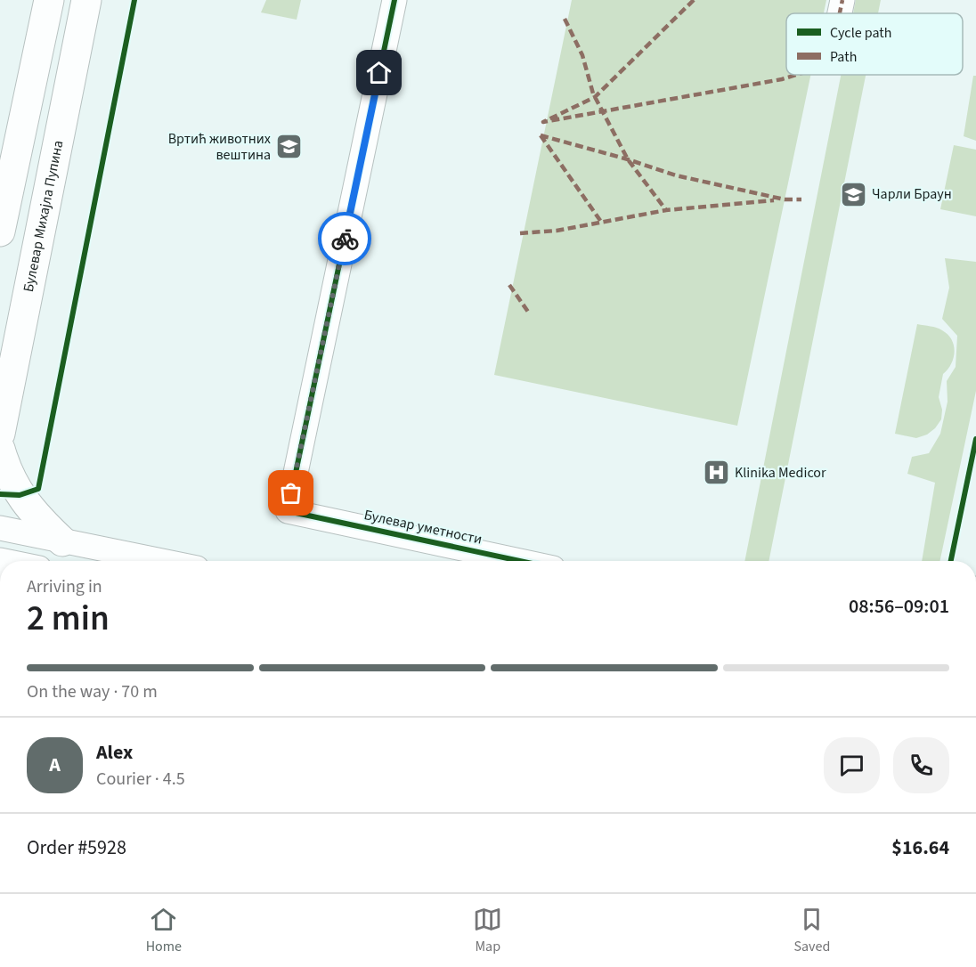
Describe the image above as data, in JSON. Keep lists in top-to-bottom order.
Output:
{
  "streets": {
    "main road": ["Булевар Михајла Пупина"],
    "street": ["Булевар уметности"]
  },
  "places": {
    "school or university": ["Вртић животних вештина", "Чарли Браун"],
    "hospital": ["Klinika Medicor"]
  },
  "legend": ["Cycle path", "Path"],
  "page": {
    "heading": ["2 min", "Arriving in", "08:56–09:01"],
    "panel": [
      "Alex",
      "Courier · 4.5",
      "Order #5928",
      "$16.64"
    ],
    "bar": "On the way · 70 m",
    "round": "A",
    "tabs": ["Home", "Map", "Saved"]
  }
}
